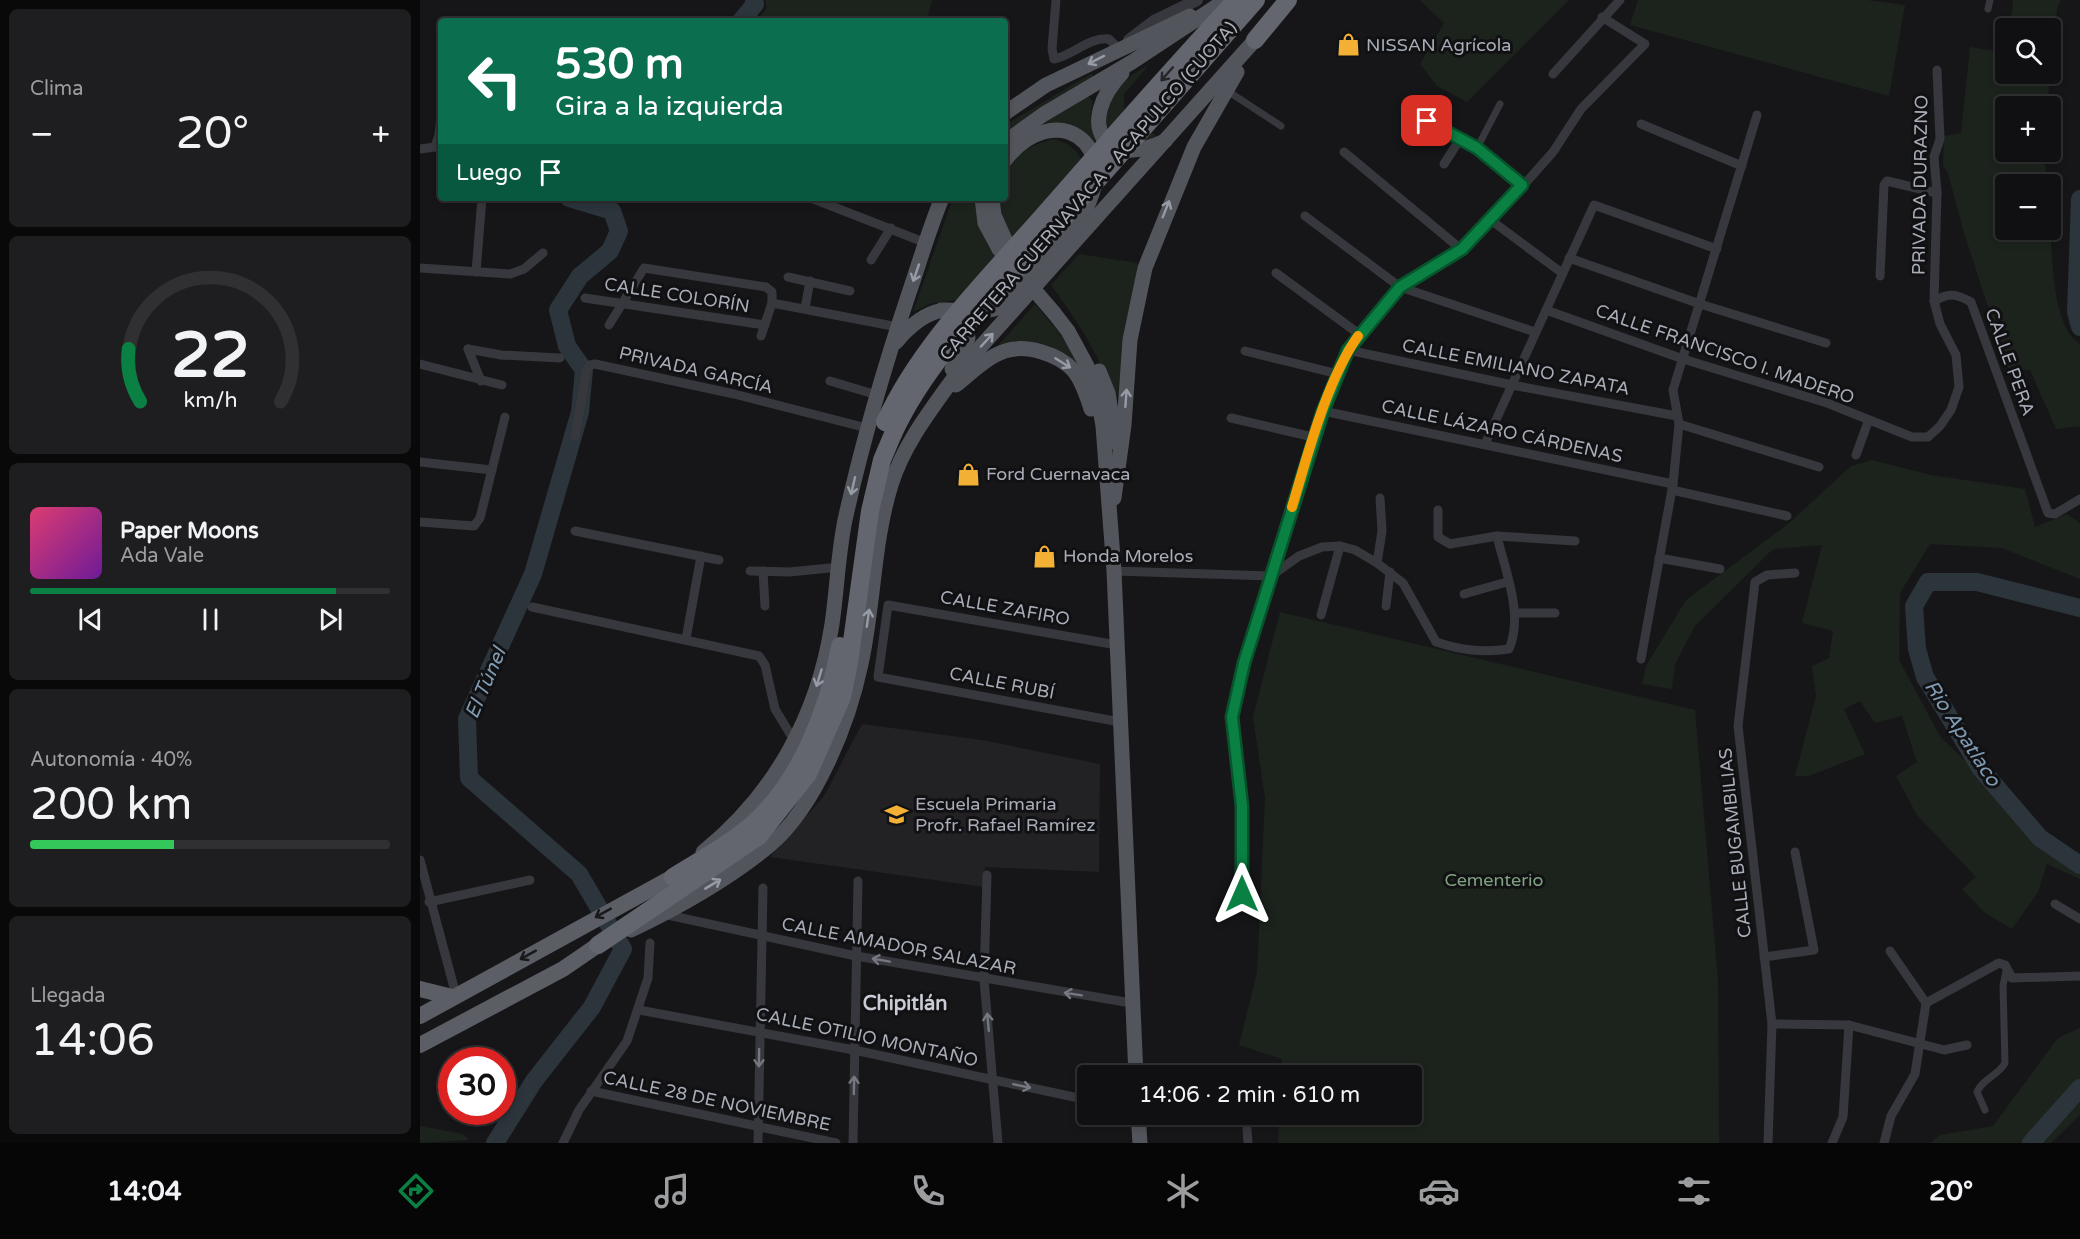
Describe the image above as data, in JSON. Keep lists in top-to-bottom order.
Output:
{
  "streets": {
    "highway": ["CARRETERA CUERNAVACA - ACAPULCO (CUOTA)"],
    "street": [
      "PRIVADA DURAZNO",
      "CALLE COLORÍN",
      "CALLE FRANCISCO I. MADERO",
      "CALLE PERA",
      "CALLE EMILIANO ZAPATA",
      "PRIVADA GARCÍA",
      "CALLE LÁZARO CÁRDENAS",
      "CALLE ZAFIRO",
      "CALLE RUBÍ",
      "CALLE BUGAMBILIAS",
      "CALLE AMADOR SALAZAR",
      "CALLE OTILIO MONTAÑO",
      "CALLE 28 DE NOVIEMBRE"
    ]
  },
  "crossings": [
    ["PRIVADA DURAZNO", "CALLE FRANCISCO I. MADERO"],
    ["PRIVADA DURAZNO", "CALLE PERA"],
    ["CARRETERA CUERNAVACA - ACAPULCO (CUOTA)", "CALLE AMADOR SALAZAR"],
    ["CALLE FRANCISCO I. MADERO", "CALLE PERA"],
    ["CALLE ZAFIRO", "CALLE RUBÍ"]
  ],
  "one_way": ["CALLE AMADOR SALAZAR"],
  "districts": ["Chipitlán"],
  "water": ["El Túnel", "Rio Apatlaco"],
  "parks": ["Cementerio"],
  "places": {
    "shop": ["NISSAN Agrícola", "Ford Cuernavaca", "Honda Morelos"],
    "school or university": ["Escuela Primaria Profr. Rafael Ramírez"]
  },
  "page": {
    "tile": [
      "Clima",
      ["Autonomía · 40%", "200 km"],
      ["Llegada", "14:06"]
    ],
    "map_buttons": ["+", "−"],
    "turn": ["530 m", "Gira a la izquierda"],
    "heat": ["−", "20°", "+"],
    "then": "Luego",
    "song": ["Paper Moons", "Ada Vale"],
    "limit": "30",
    "trip": "14:06 · 2 min · 610 m",
    "tabs": ["14:04", "20°"],
    "gauge": ["22", "km/h"]
  }
}
